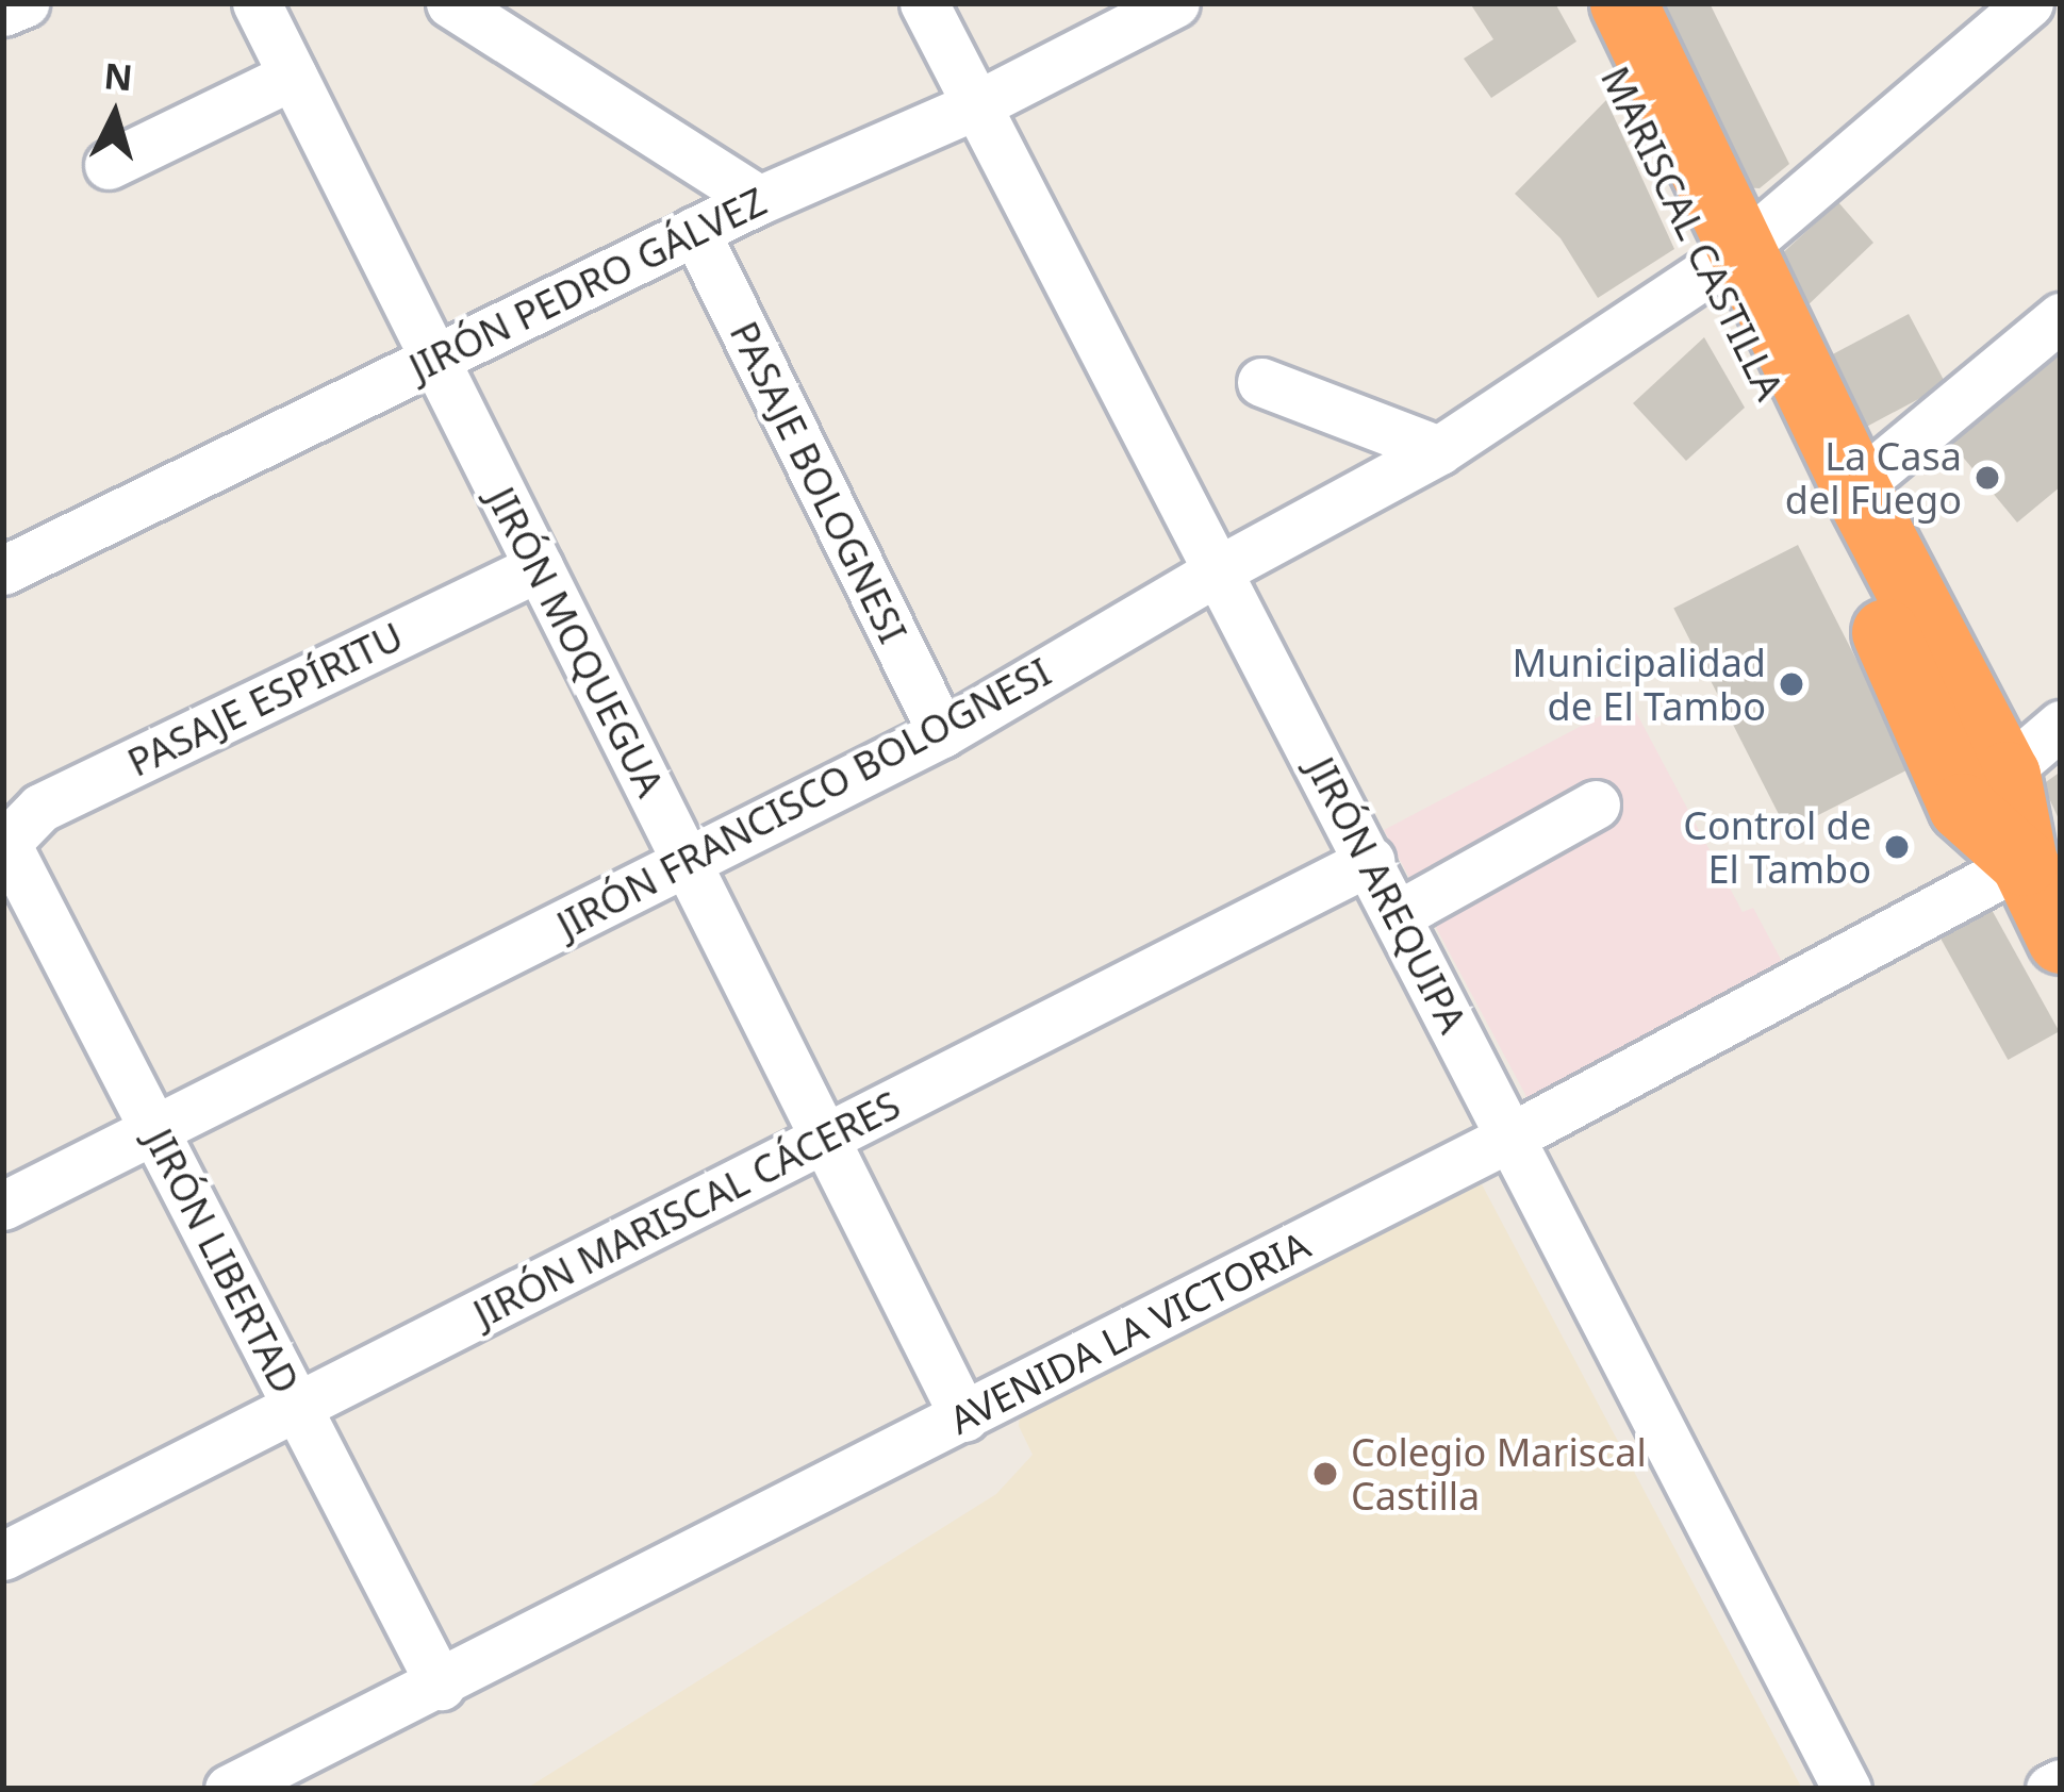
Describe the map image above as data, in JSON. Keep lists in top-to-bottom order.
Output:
{
  "streets": {
    "highway": ["MARISCAL CASTILLA"],
    "street": [
      "JIRÓN PEDRO GÁLVEZ",
      "PASAJE BOLOGNESI",
      "JIRÓN MOQUEGUA",
      "PASAJE ESPÍRITU",
      "JIRÓN FRANCISCO BOLOGNESI",
      "JIRÓN AREQUIPA",
      "JIRÓN MARISCAL CÁCERES",
      "JIRÓN LIBERTAD",
      "AVENIDA LA VICTORIA"
    ]
  },
  "crossings": [
    ["MARISCAL CASTILLA", "JIRÓN FRANCISCO BOLOGNESI"],
    ["MARISCAL CASTILLA", "AVENIDA LA VICTORIA"],
    ["JIRÓN PEDRO GÁLVEZ", "PASAJE BOLOGNESI"],
    ["JIRÓN PEDRO GÁLVEZ", "JIRÓN MOQUEGUA"],
    ["JIRÓN PEDRO GÁLVEZ", "JIRÓN AREQUIPA"],
    ["PASAJE BOLOGNESI", "JIRÓN FRANCISCO BOLOGNESI"],
    ["JIRÓN MOQUEGUA", "PASAJE ESPÍRITU"],
    ["JIRÓN MOQUEGUA", "JIRÓN FRANCISCO BOLOGNESI"],
    ["JIRÓN MOQUEGUA", "JIRÓN MARISCAL CÁCERES"],
    ["JIRÓN MOQUEGUA", "AVENIDA LA VICTORIA"],
    ["PASAJE ESPÍRITU", "JIRÓN LIBERTAD"],
    ["JIRÓN FRANCISCO BOLOGNESI", "JIRÓN AREQUIPA"],
    ["JIRÓN FRANCISCO BOLOGNESI", "JIRÓN LIBERTAD"],
    ["JIRÓN AREQUIPA", "JIRÓN MARISCAL CÁCERES"],
    ["JIRÓN AREQUIPA", "AVENIDA LA VICTORIA"],
    ["JIRÓN MARISCAL CÁCERES", "JIRÓN LIBERTAD"],
    ["JIRÓN LIBERTAD", "AVENIDA LA VICTORIA"]
  ],
  "places": [
    "La Casa del Fuego",
    "Municipalidad de El Tambo",
    "Control de El Tambo",
    "Colegio Mariscal Castilla"
  ],
  "north": "top"
}
